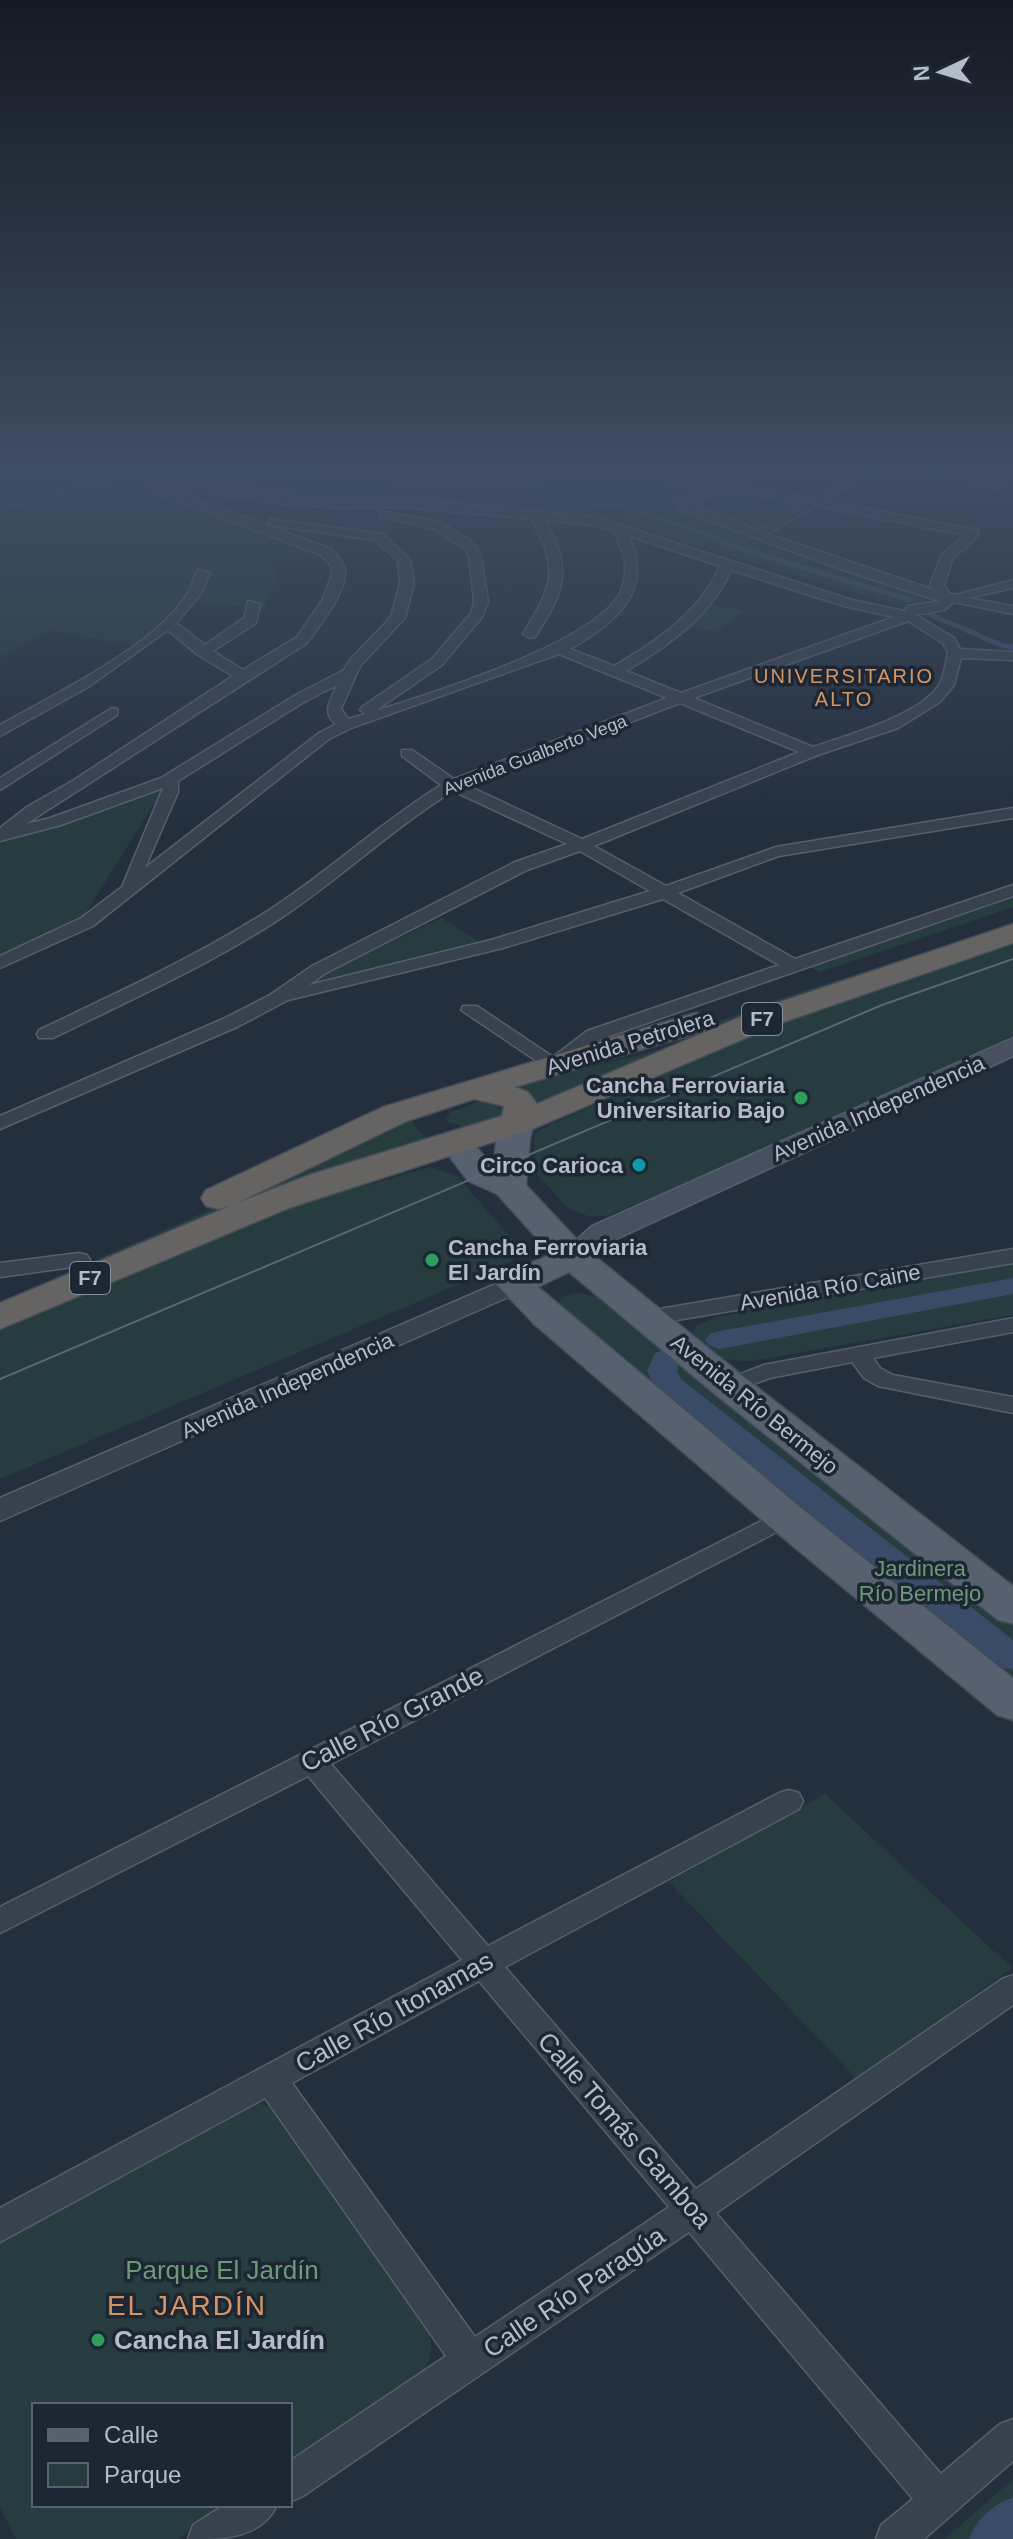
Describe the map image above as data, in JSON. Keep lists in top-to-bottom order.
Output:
{
  "streets": {
    "highway": ["F7", "Avenida Petrolera"],
    "main road": ["Avenida Independencia", "Avenida Río Bermejo"],
    "street": [
      "Avenida Gualberto Vega",
      "Avenida Río Caine",
      "Calle Río Grande",
      "Calle Río Itonamas",
      "Calle Tomás Gamboa",
      "Calle Río Paragúa"
    ]
  },
  "crossings": [
    ["F7", "Avenida Petrolera"],
    ["F7", "Avenida Río Bermejo"],
    ["Avenida Independencia", "Avenida Río Bermejo"],
    ["Avenida Río Caine", "Avenida Río Bermejo"],
    ["Calle Río Grande", "Calle Tomás Gamboa"],
    ["Calle Río Itonamas", "Calle Tomás Gamboa"],
    ["Calle Tomás Gamboa", "Calle Río Paragúa"]
  ],
  "districts": ["UNIVERSITARIO ALTO", "EL JARDÍN"],
  "parks": ["Jardinera Río Bermejo", "Parque El Jardín"],
  "places": [
    "Cancha Ferroviaria Universitario Bajo",
    "Circo Carioca",
    "Cancha Ferroviaria El Jardín",
    "Cancha El Jardín"
  ],
  "legend": ["Calle", "Parque"],
  "north": "left"
}
